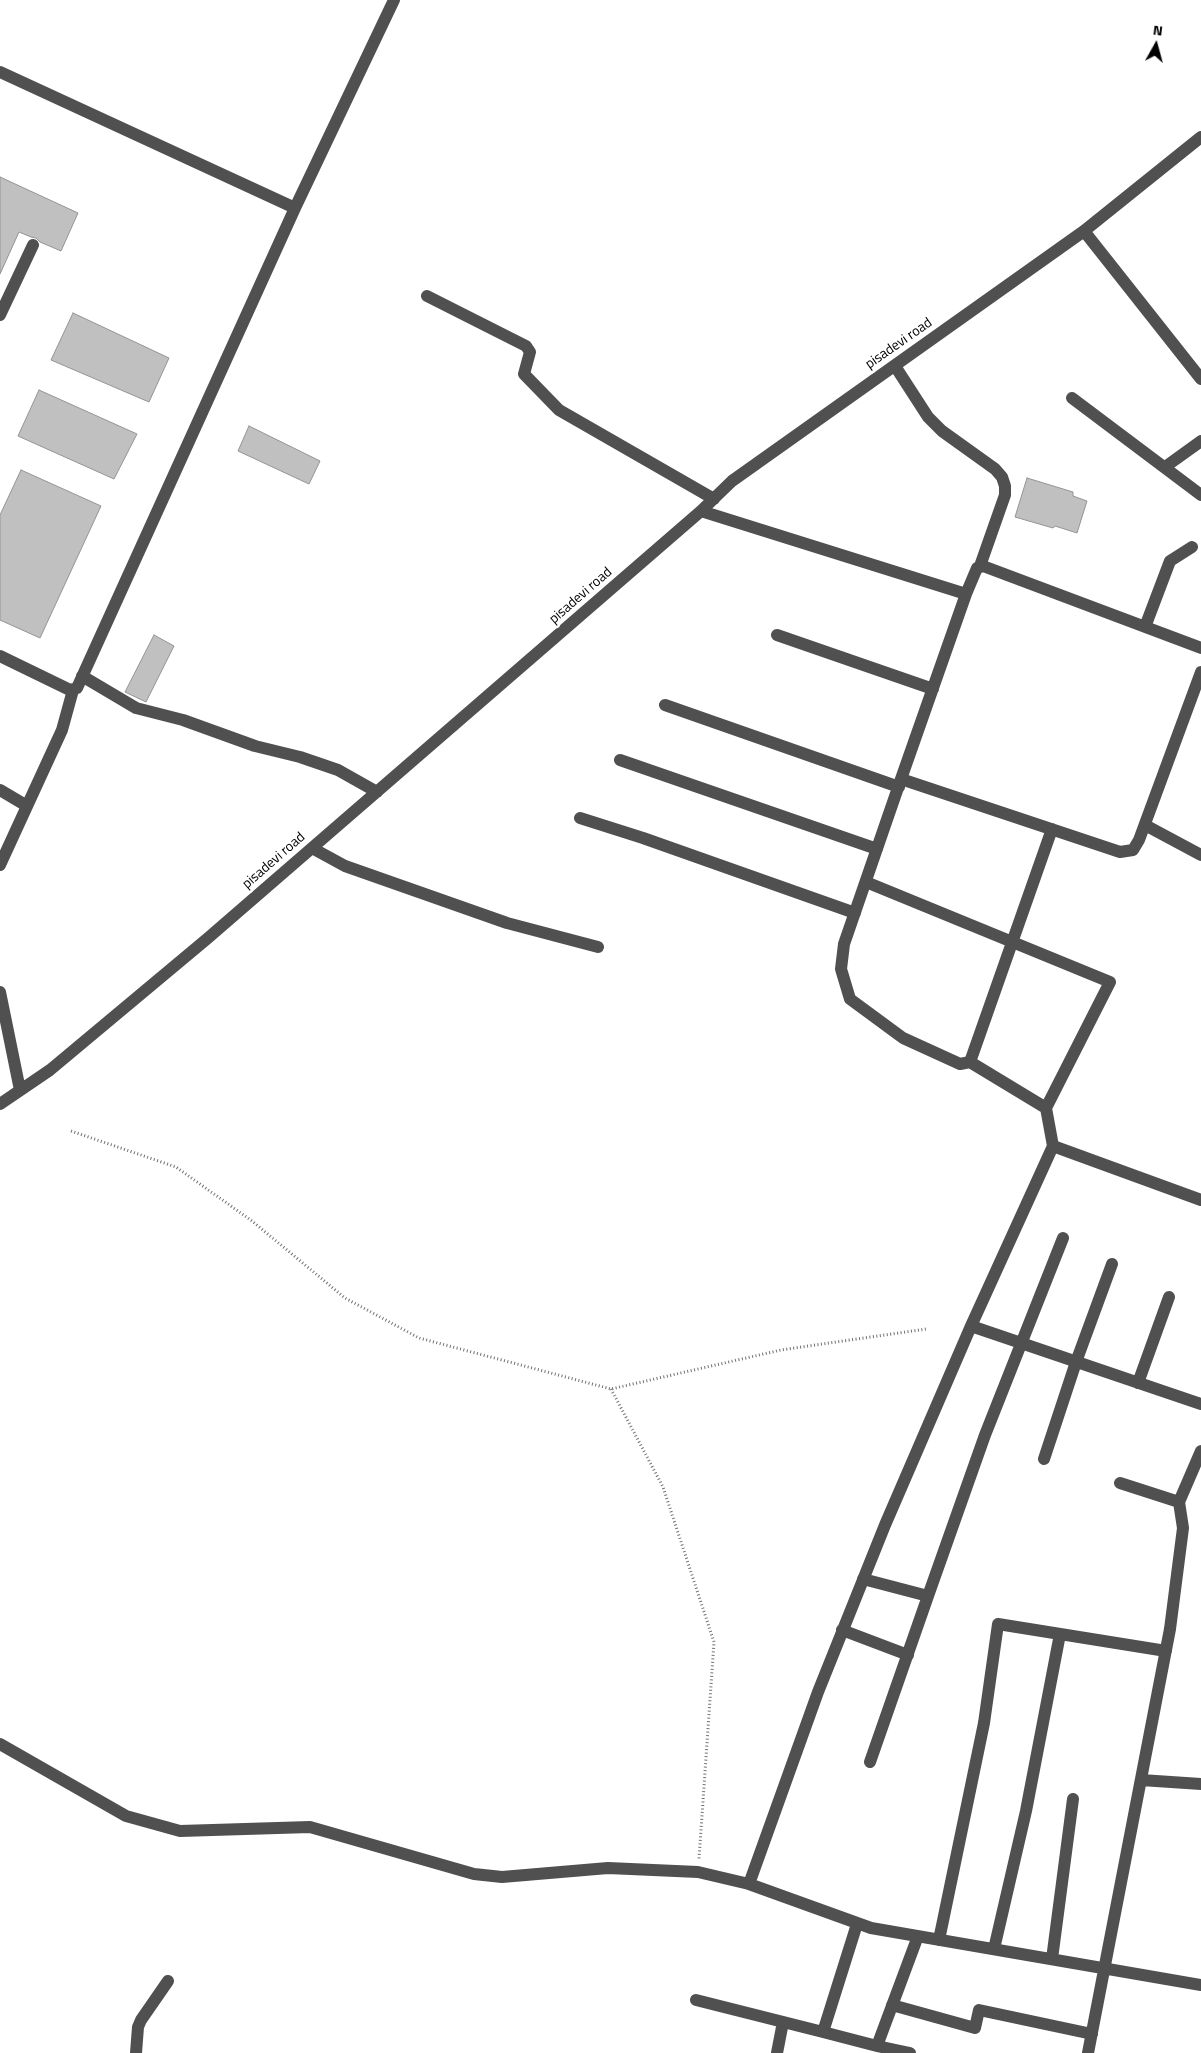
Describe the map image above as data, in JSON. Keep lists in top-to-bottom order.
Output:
{
  "streets": {
    "street": ["pisadevi road"]
  },
  "north": "top"
}
